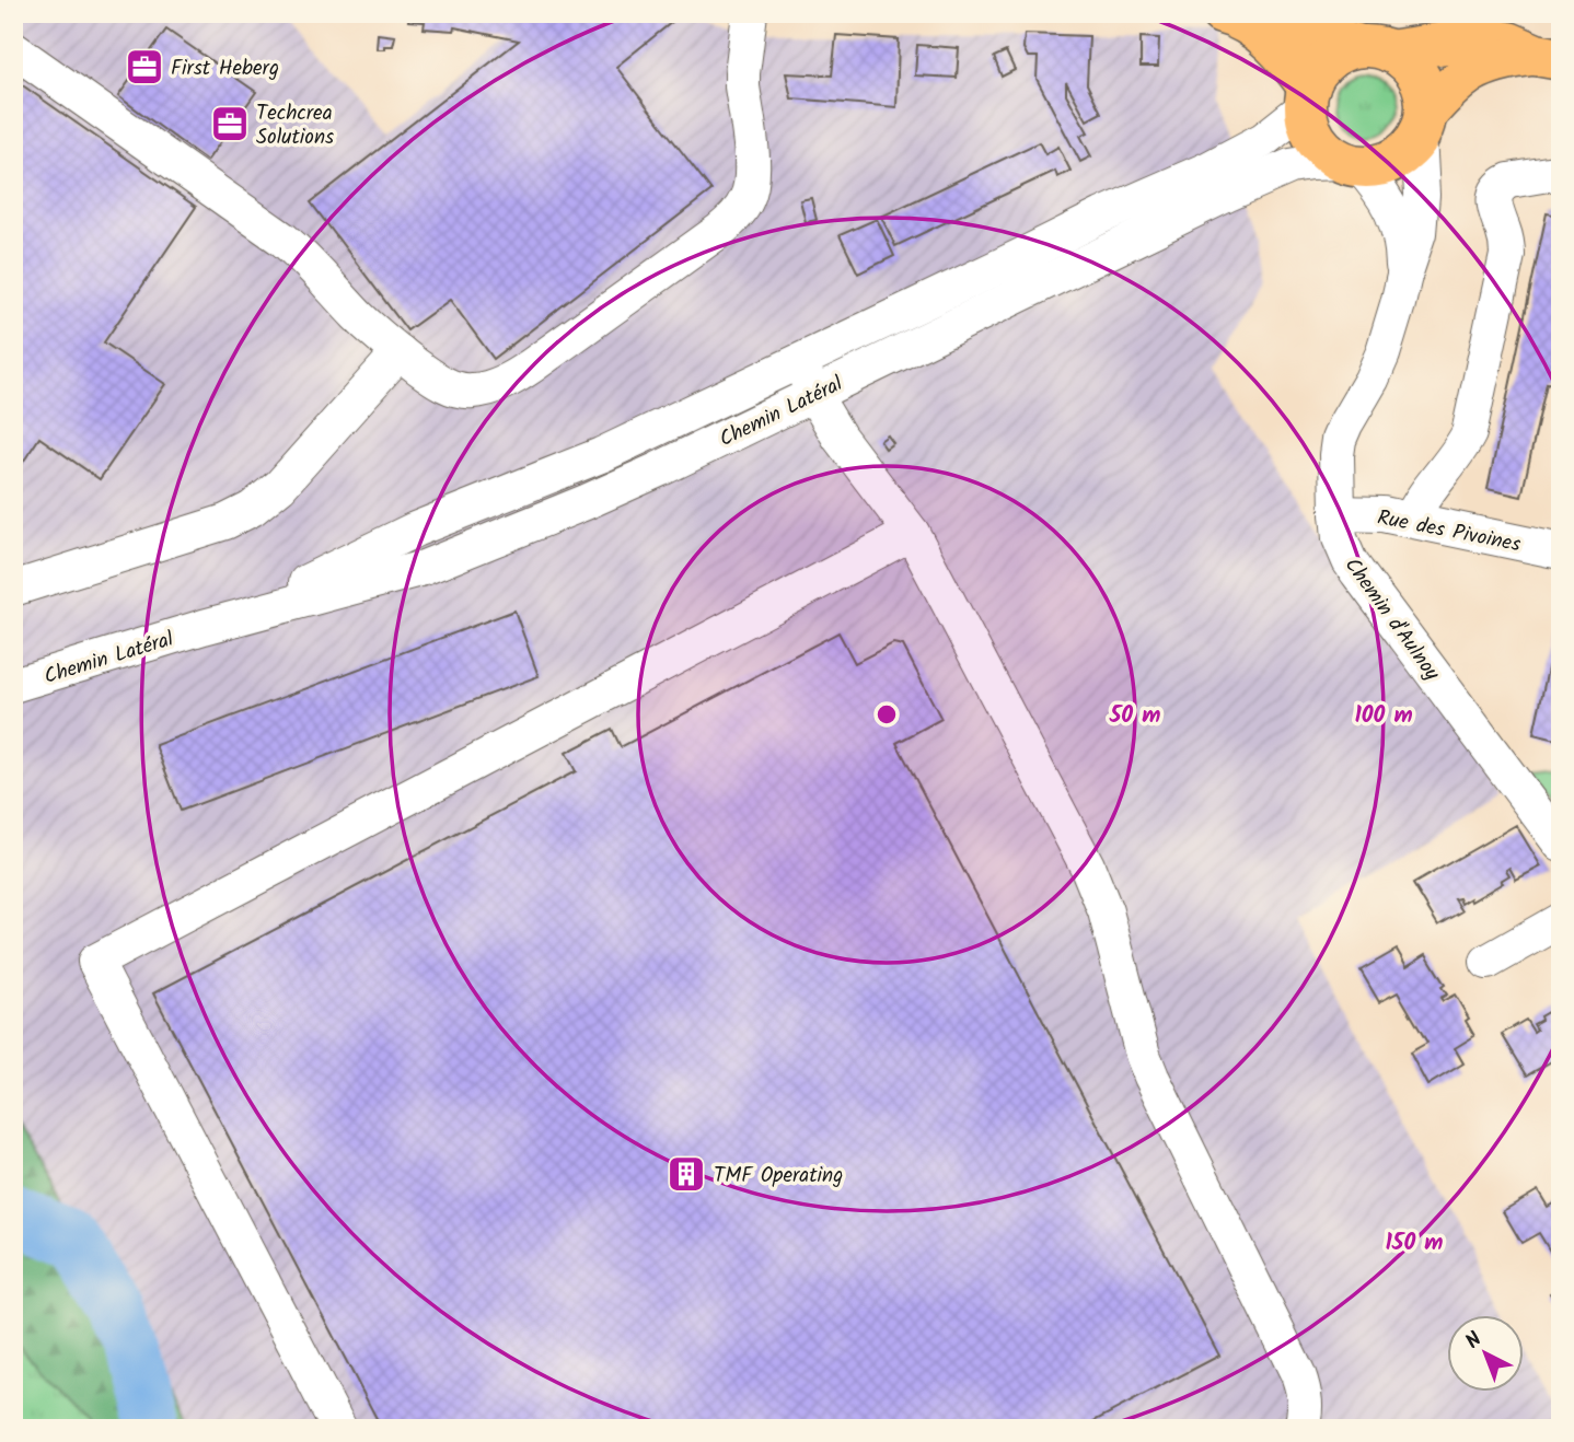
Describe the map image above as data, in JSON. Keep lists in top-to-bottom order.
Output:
{
  "streets": {
    "street": ["Chemin Latéral", "Rue des Pivoines", "Chemin d'Aulnoy"]
  },
  "crossings": [
    ["Chemin Latéral", "Chemin d'Aulnoy"],
    ["Rue des Pivoines", "Chemin d'Aulnoy"]
  ],
  "places": {
    "office": ["First Heberg", "Techcrea Solutions"],
    "building": ["TMF Operating"]
  },
  "north": "top left",
  "rings": ["50 m", "100 m", "150 m"]
}
